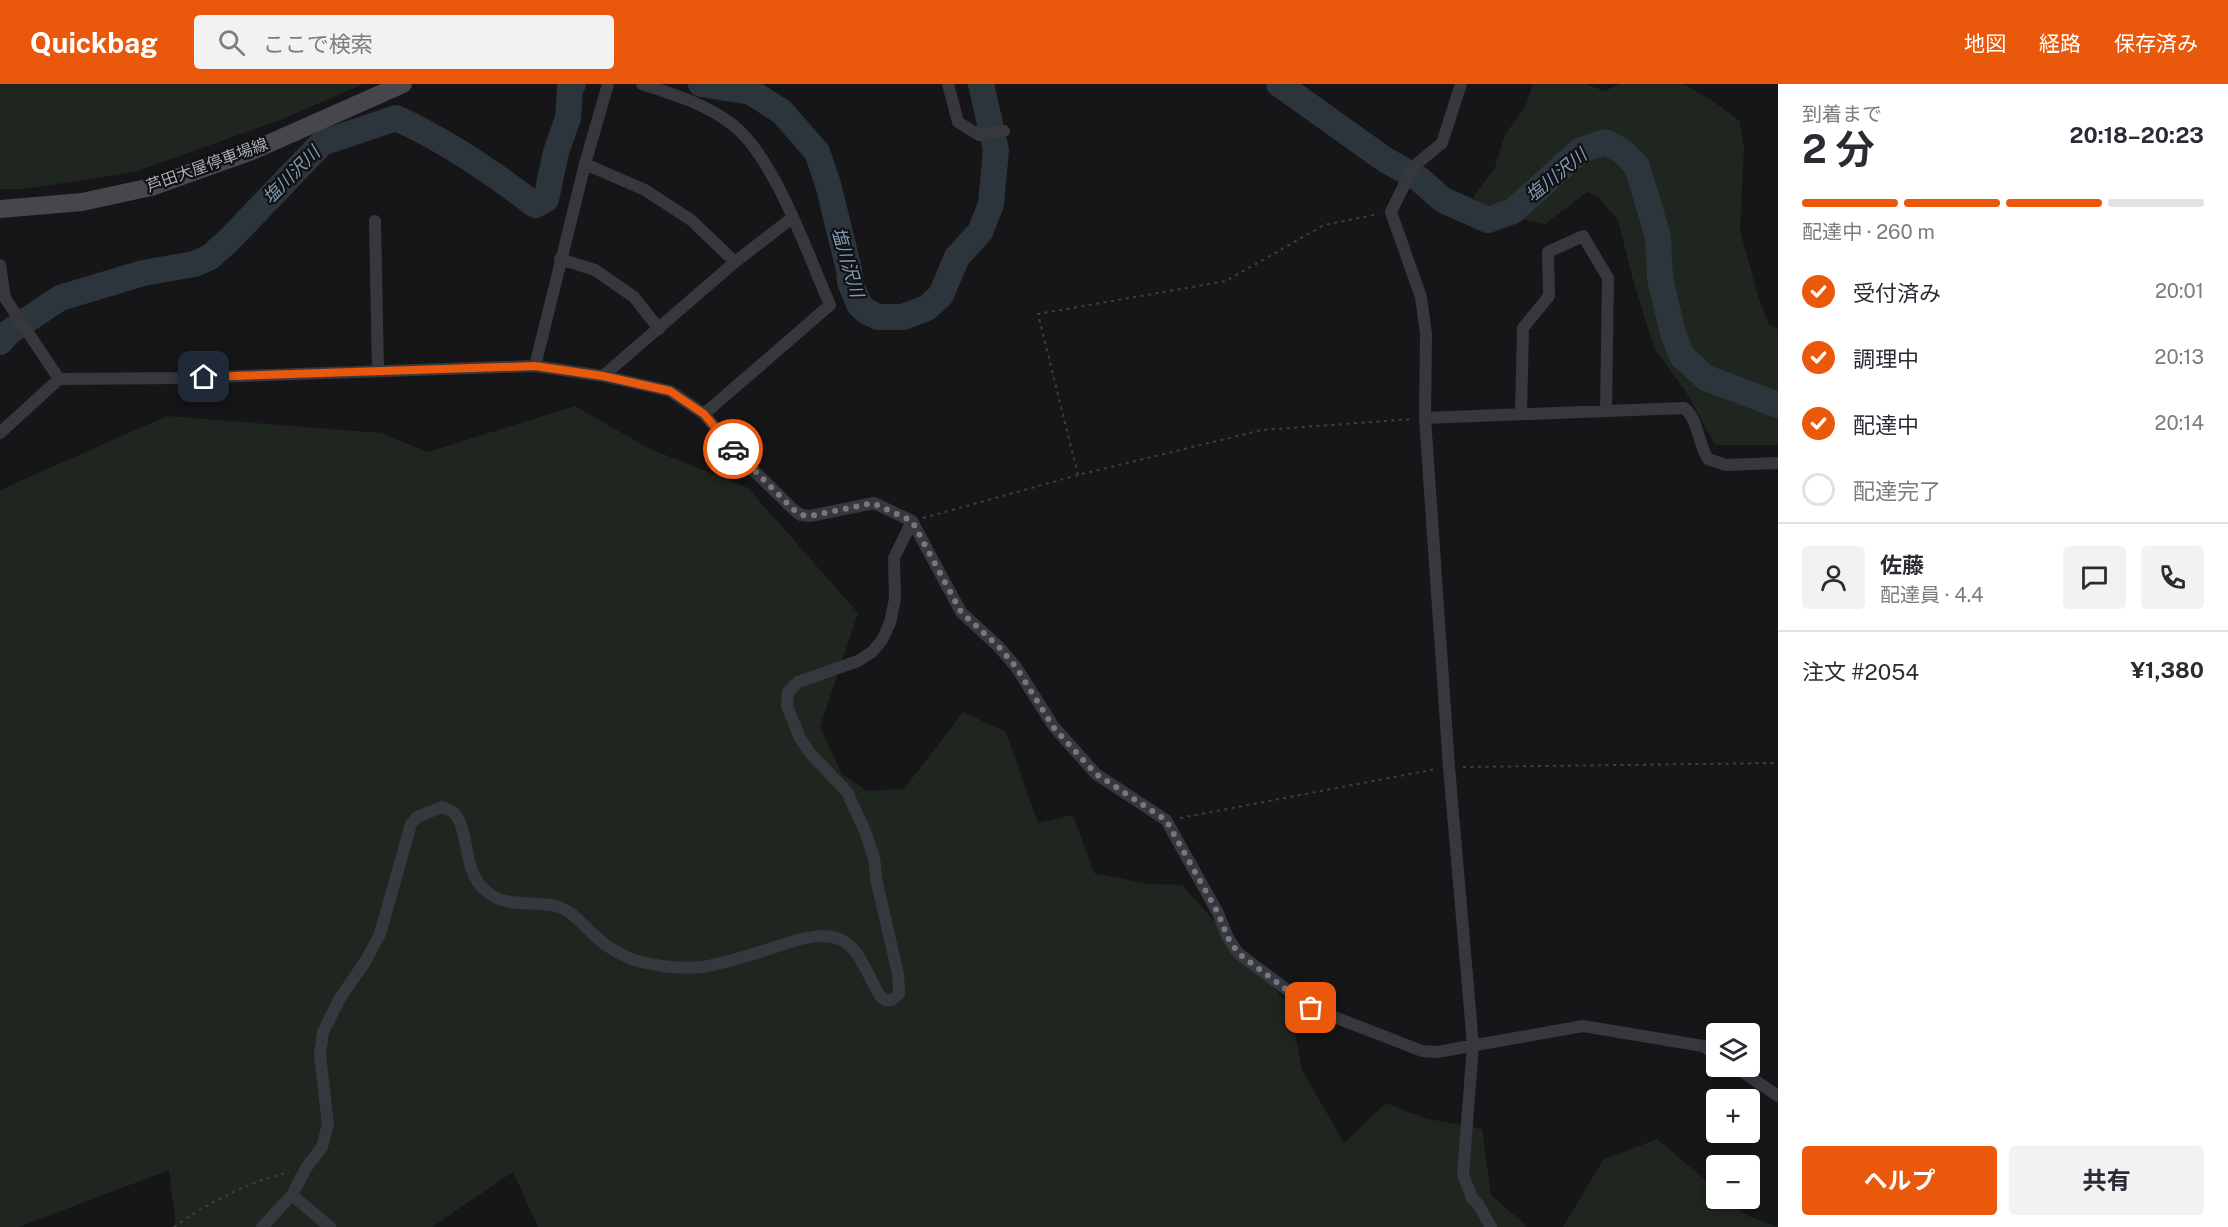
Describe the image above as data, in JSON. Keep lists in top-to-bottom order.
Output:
{
  "streets": {
    "main road": ["芦田大屋停車場線"]
  },
  "water": ["塩川沢川"],
  "page": {
    "header": "Quickbag",
    "search": "ここで検索",
    "nav": ["地図", "経路", "保存済み"],
    "heading": ["2 分", "到着まで", "20:18–20:23"],
    "panel": [
      "佐藤",
      "配達員 · 4.4",
      "注文 #2054",
      "¥1,380"
    ],
    "bar": "配達中 · 260 m",
    "list": [
      ["受付済み", "20:01"],
      ["調理中", "20:13"],
      ["配達中", "20:14"],
      "配達完了"
    ],
    "map_buttons": ["+", "−"],
    "buttons": ["ヘルプ", "共有"]
  }
}
